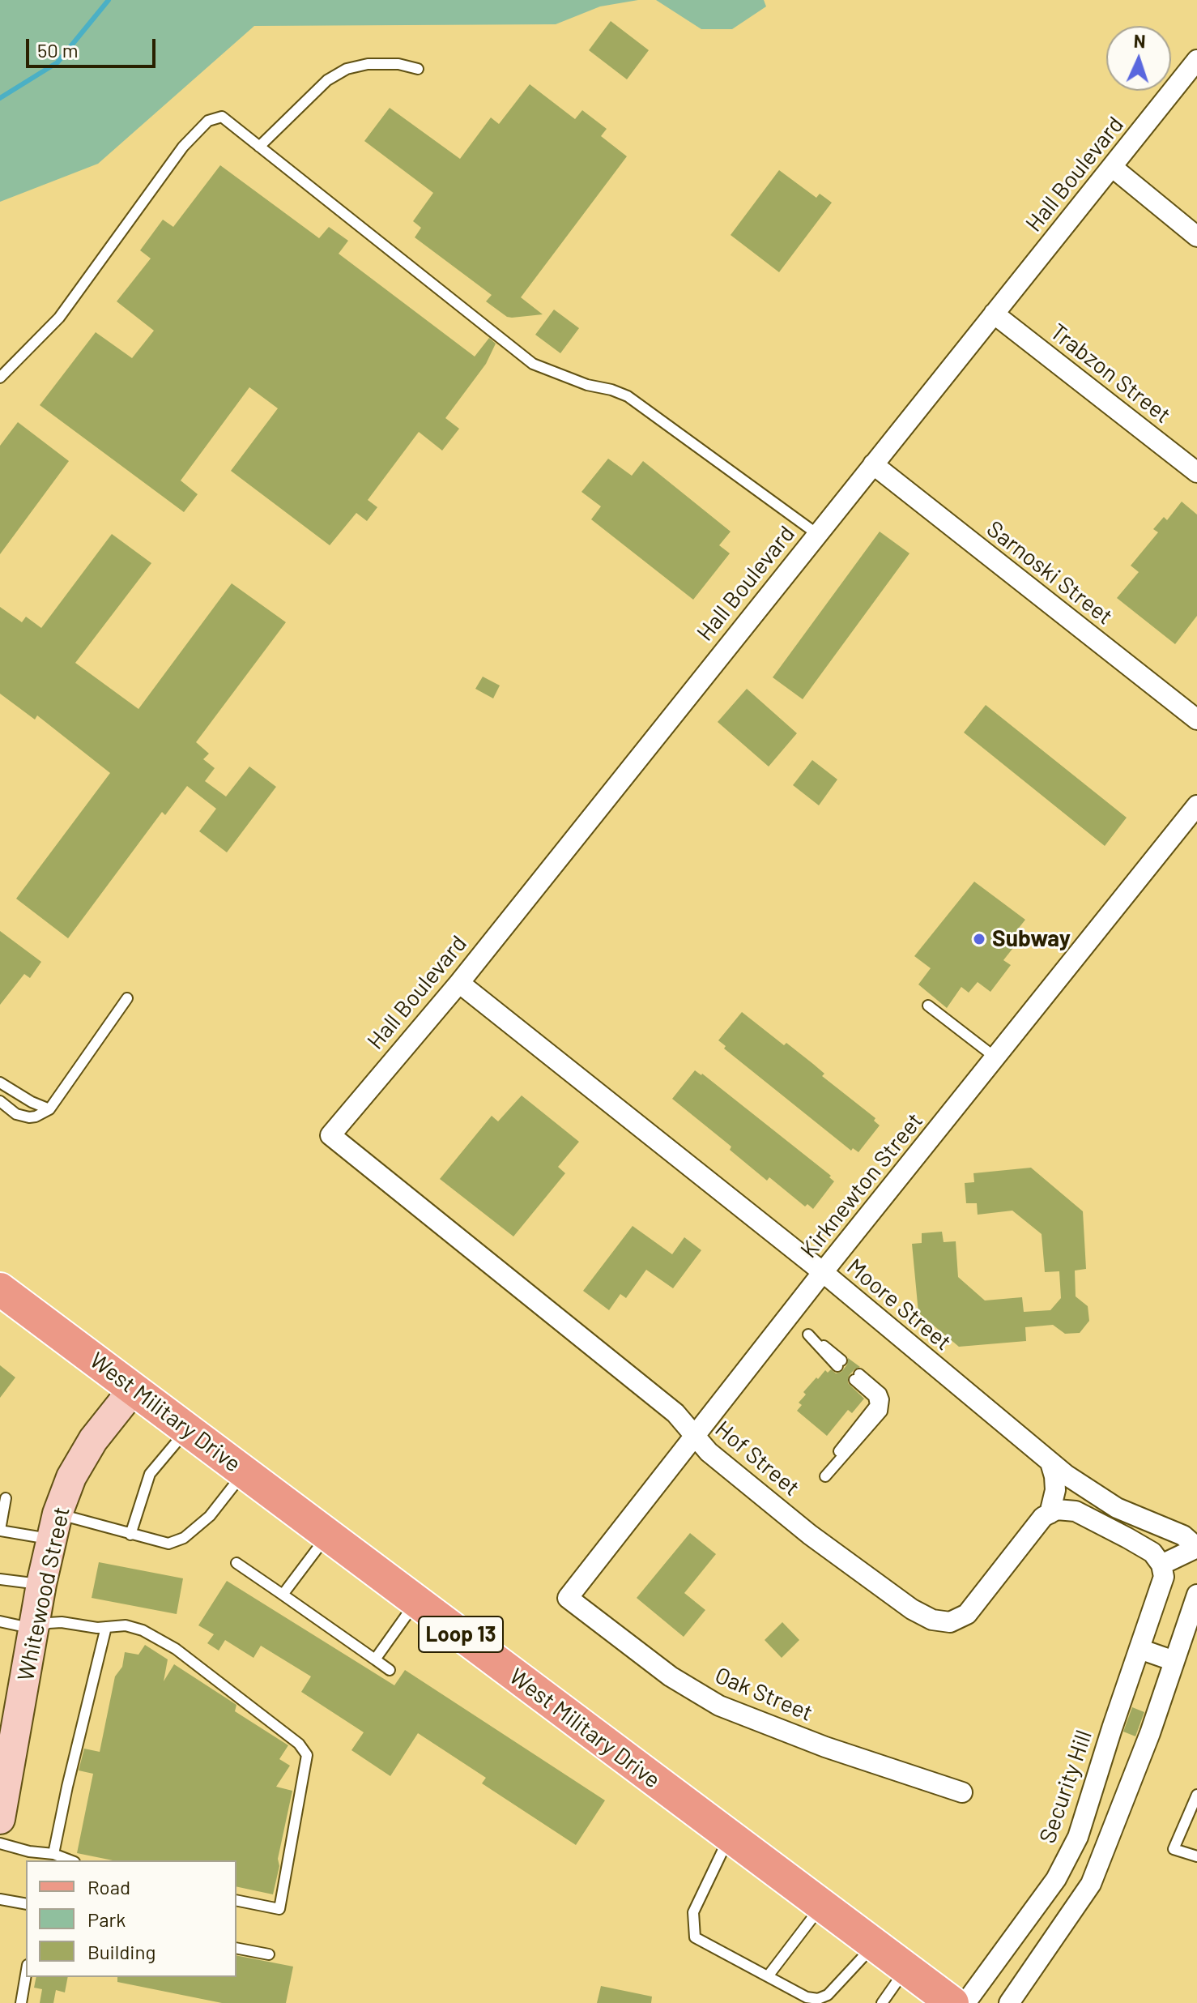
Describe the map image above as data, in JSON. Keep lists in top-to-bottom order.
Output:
{
  "streets": {
    "main road": ["West Military Drive", "Loop 13"],
    "street": [
      "Hall Boulevard",
      "Trabzon Street",
      "Sarnoski Street",
      "Kirknewton Street",
      "Moore Street",
      "Hof Street",
      "Whitewood Street",
      "Oak Street",
      "Security Hill"
    ]
  },
  "crossings": [
    ["Hall Boulevard", "Trabzon Street"],
    ["Hall Boulevard", "Sarnoski Street"],
    ["Hall Boulevard", "Moore Street"],
    ["Hall Boulevard", "Hof Street"],
    ["Kirknewton Street", "Moore Street"],
    ["Kirknewton Street", "Hof Street"],
    ["Kirknewton Street", "Oak Street"],
    ["West Military Drive", "Whitewood Street"]
  ],
  "places": ["Subway"],
  "legend": ["Road", "Park", "Building"],
  "scale_bar": "50 m",
  "north": "top"
}
